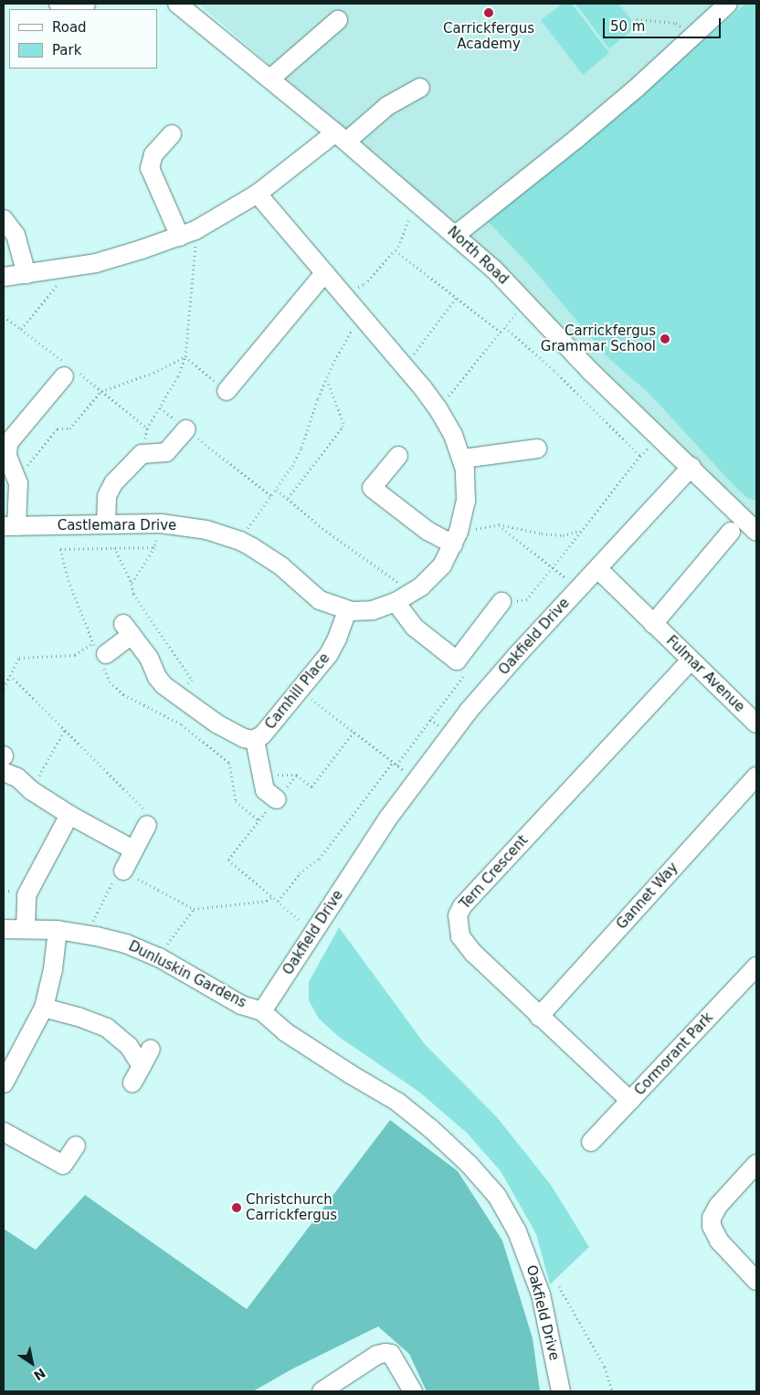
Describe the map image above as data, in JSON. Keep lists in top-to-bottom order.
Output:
{
  "streets": {
    "street": [
      "North Road",
      "Castlemara Drive",
      "Oakfield Drive",
      "Fulmar Avenue",
      "Carnhill Place",
      "Tern Crescent",
      "Gannet Way",
      "Dunluskin Gardens",
      "Cormorant Park"
    ]
  },
  "crossings": [
    ["North Road", "Oakfield Drive"],
    ["Castlemara Drive", "Carnhill Place"],
    ["Oakfield Drive", "Fulmar Avenue"],
    ["Oakfield Drive", "Dunluskin Gardens"],
    ["Fulmar Avenue", "Tern Crescent"],
    ["Tern Crescent", "Gannet Way"],
    ["Tern Crescent", "Cormorant Park"]
  ],
  "places": ["Carrickfergus Academy", "Carrickfergus Grammar School", "Christchurch Carrickfergus"],
  "legend": ["Road", "Park"],
  "scale_bar": "50 m",
  "north": "bottom right"
}
